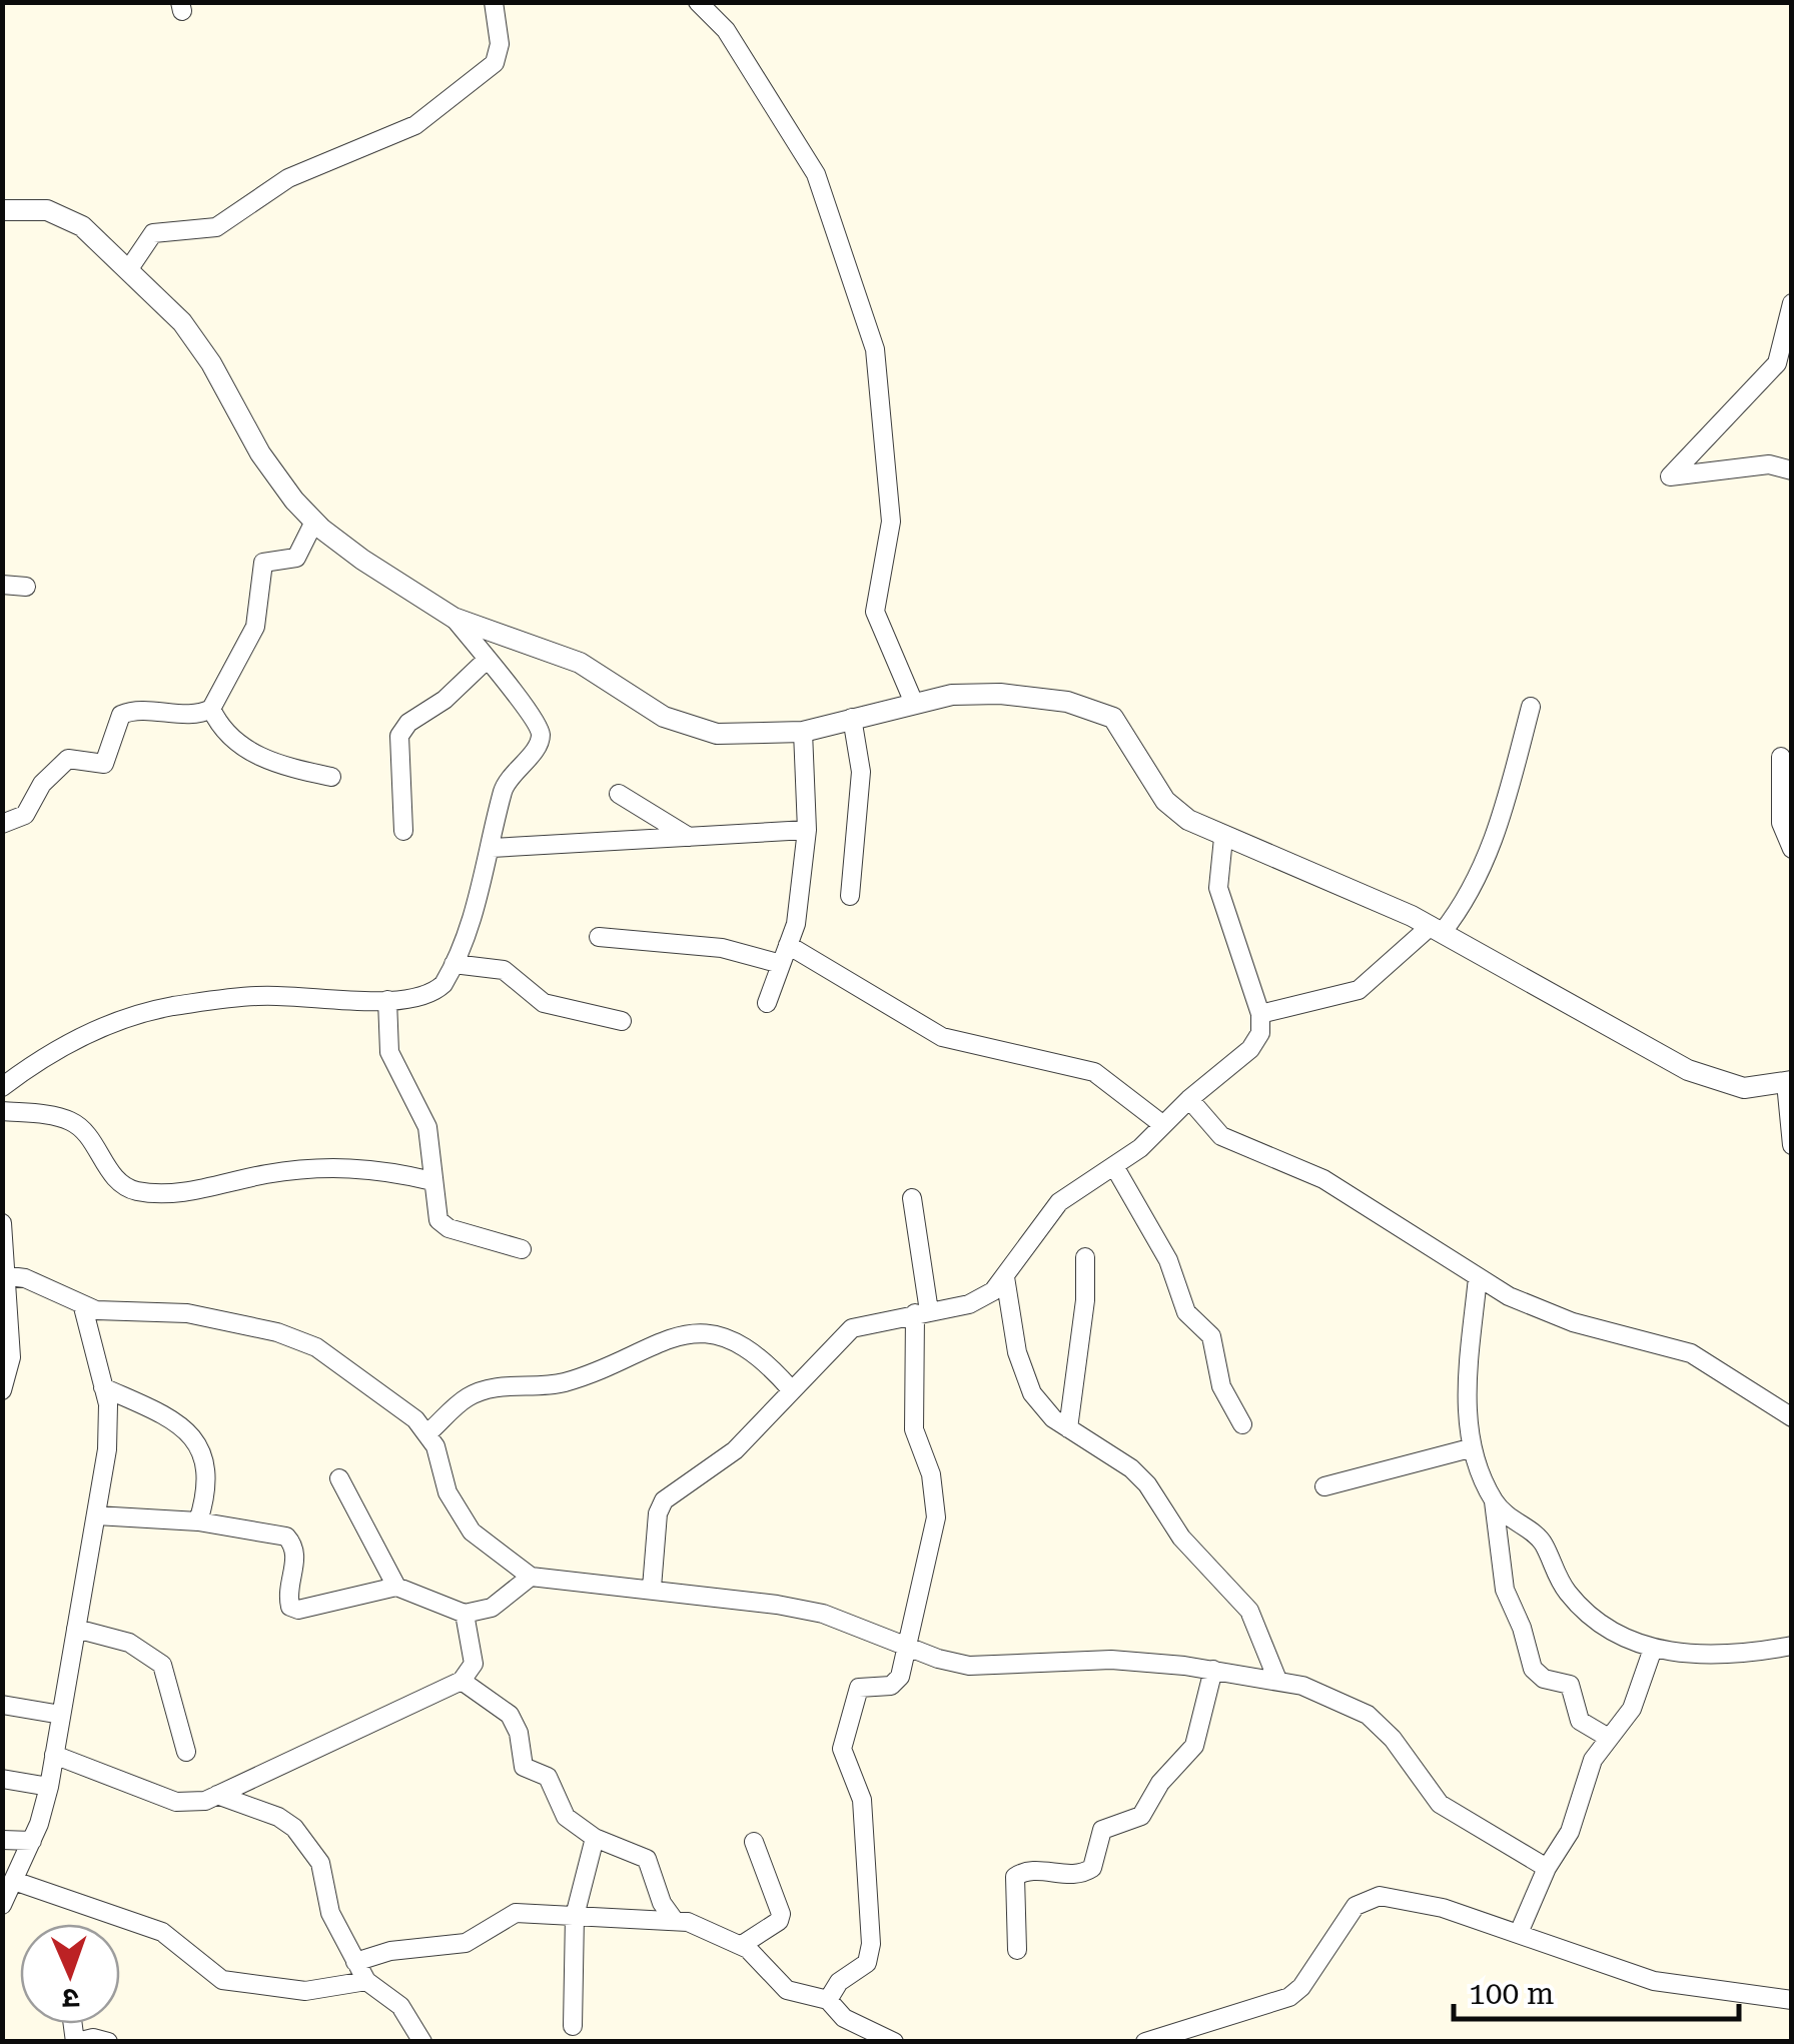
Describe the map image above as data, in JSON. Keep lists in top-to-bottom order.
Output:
{
  "scale_bar": "100 m",
  "north": "bottom"
}
